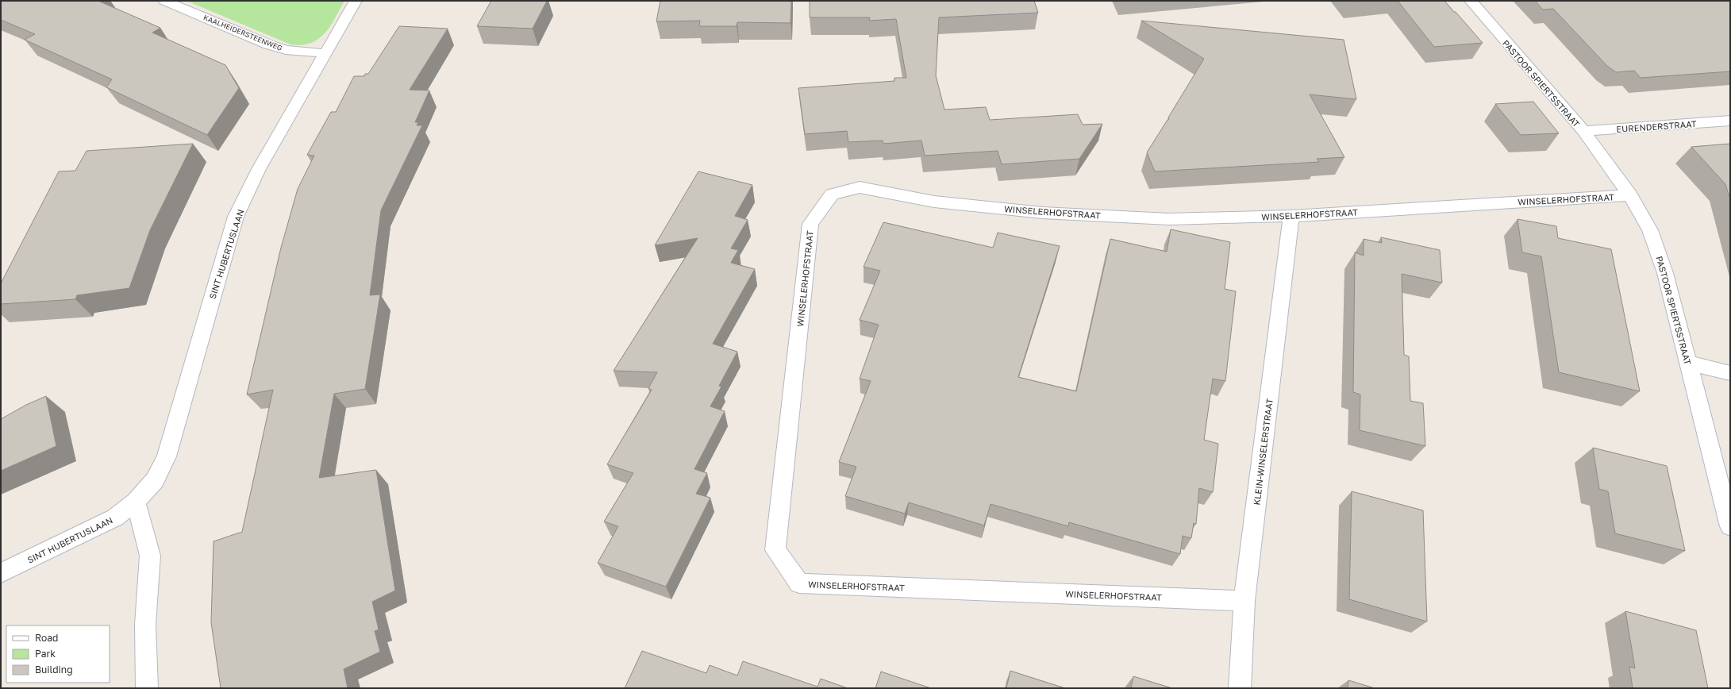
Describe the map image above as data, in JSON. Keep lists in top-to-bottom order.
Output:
{
  "streets": {
    "street": [
      "KAALHEIDERSTEENWEG",
      "PASTOOR SPIERTSSTRAAT",
      "EURENDERSTRAAT",
      "WINSELERHOFSTRAAT",
      "SINT HUBERTUSLAAN",
      "KLEIN-WINSELERSTRAAT"
    ]
  },
  "crossings": [
    ["KAALHEIDERSTEENWEG", "SINT HUBERTUSLAAN"],
    ["PASTOOR SPIERTSSTRAAT", "EURENDERSTRAAT"],
    ["PASTOOR SPIERTSSTRAAT", "WINSELERHOFSTRAAT"],
    ["WINSELERHOFSTRAAT", "KLEIN-WINSELERSTRAAT"]
  ],
  "legend": ["Road", "Park", "Building"]
}
